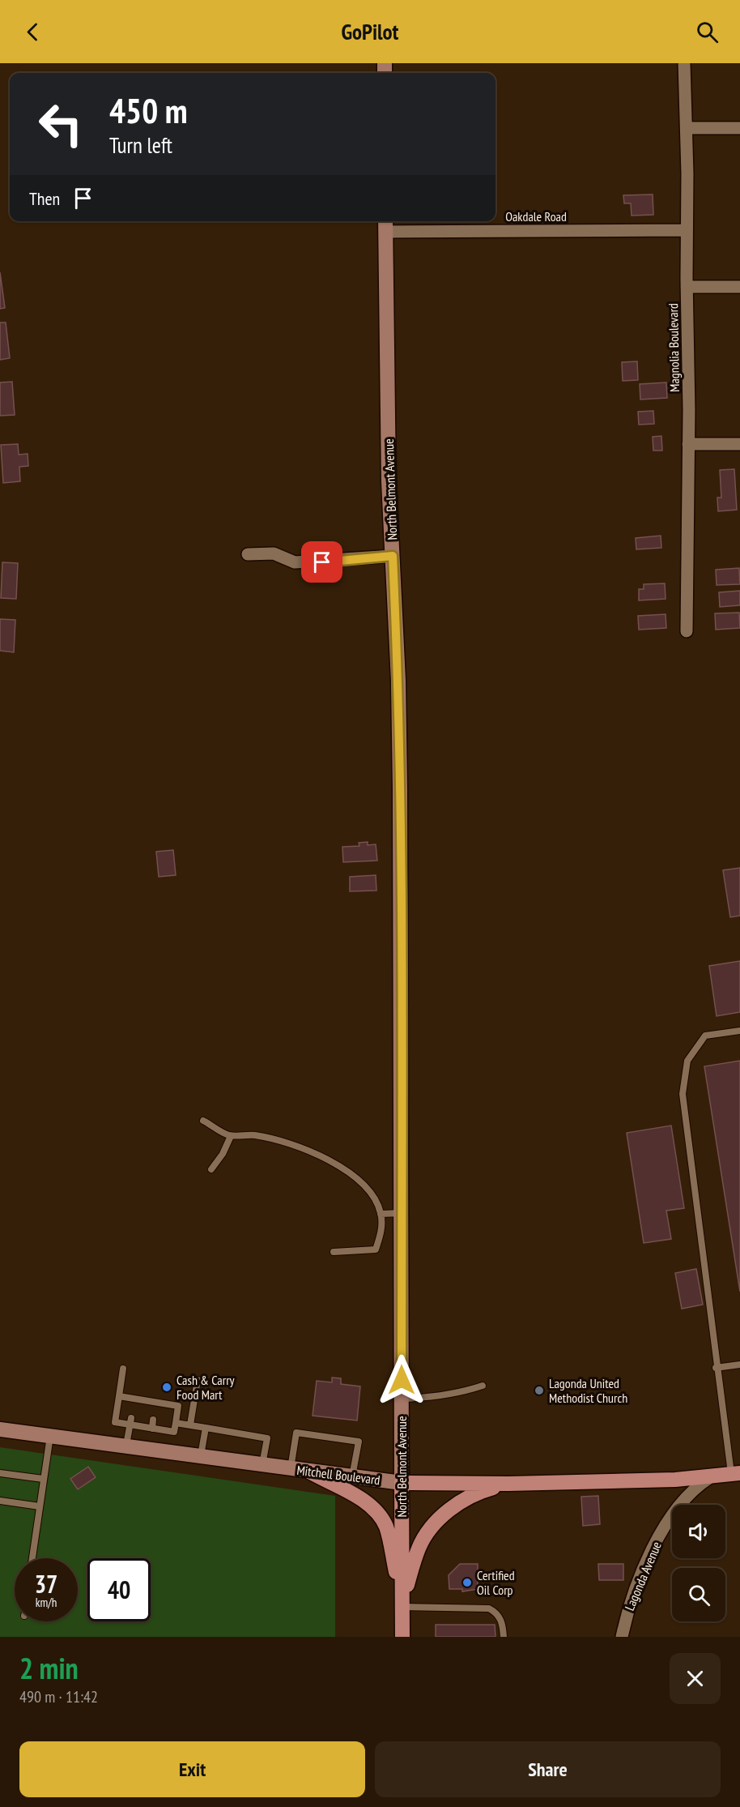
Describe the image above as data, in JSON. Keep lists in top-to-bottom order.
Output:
{
  "streets": {
    "main road": ["North Belmont Avenue", "Mitchell Boulevard", "Lagonda Avenue"],
    "street": ["Oakdale Road", "Magnolia Boulevard"]
  },
  "crossings": [
    ["Oakdale Road", "Magnolia Boulevard"],
    ["Oakdale Road", "North Belmont Avenue"],
    ["North Belmont Avenue", "Mitchell Boulevard"],
    ["Mitchell Boulevard", "Lagonda Avenue"]
  ],
  "places": ["Cash & Carry Food Mart", "Lagonda United Methodist Church", "Certified Oil Corp"],
  "page": {
    "header": "GoPilot",
    "turn": ["450 m", "Turn left"],
    "then": "Then",
    "speed": "37 km/h",
    "limit": "40",
    "heading": ["2 min", "490 m · 11:42"],
    "buttons": ["Exit", "Share"]
  }
}
